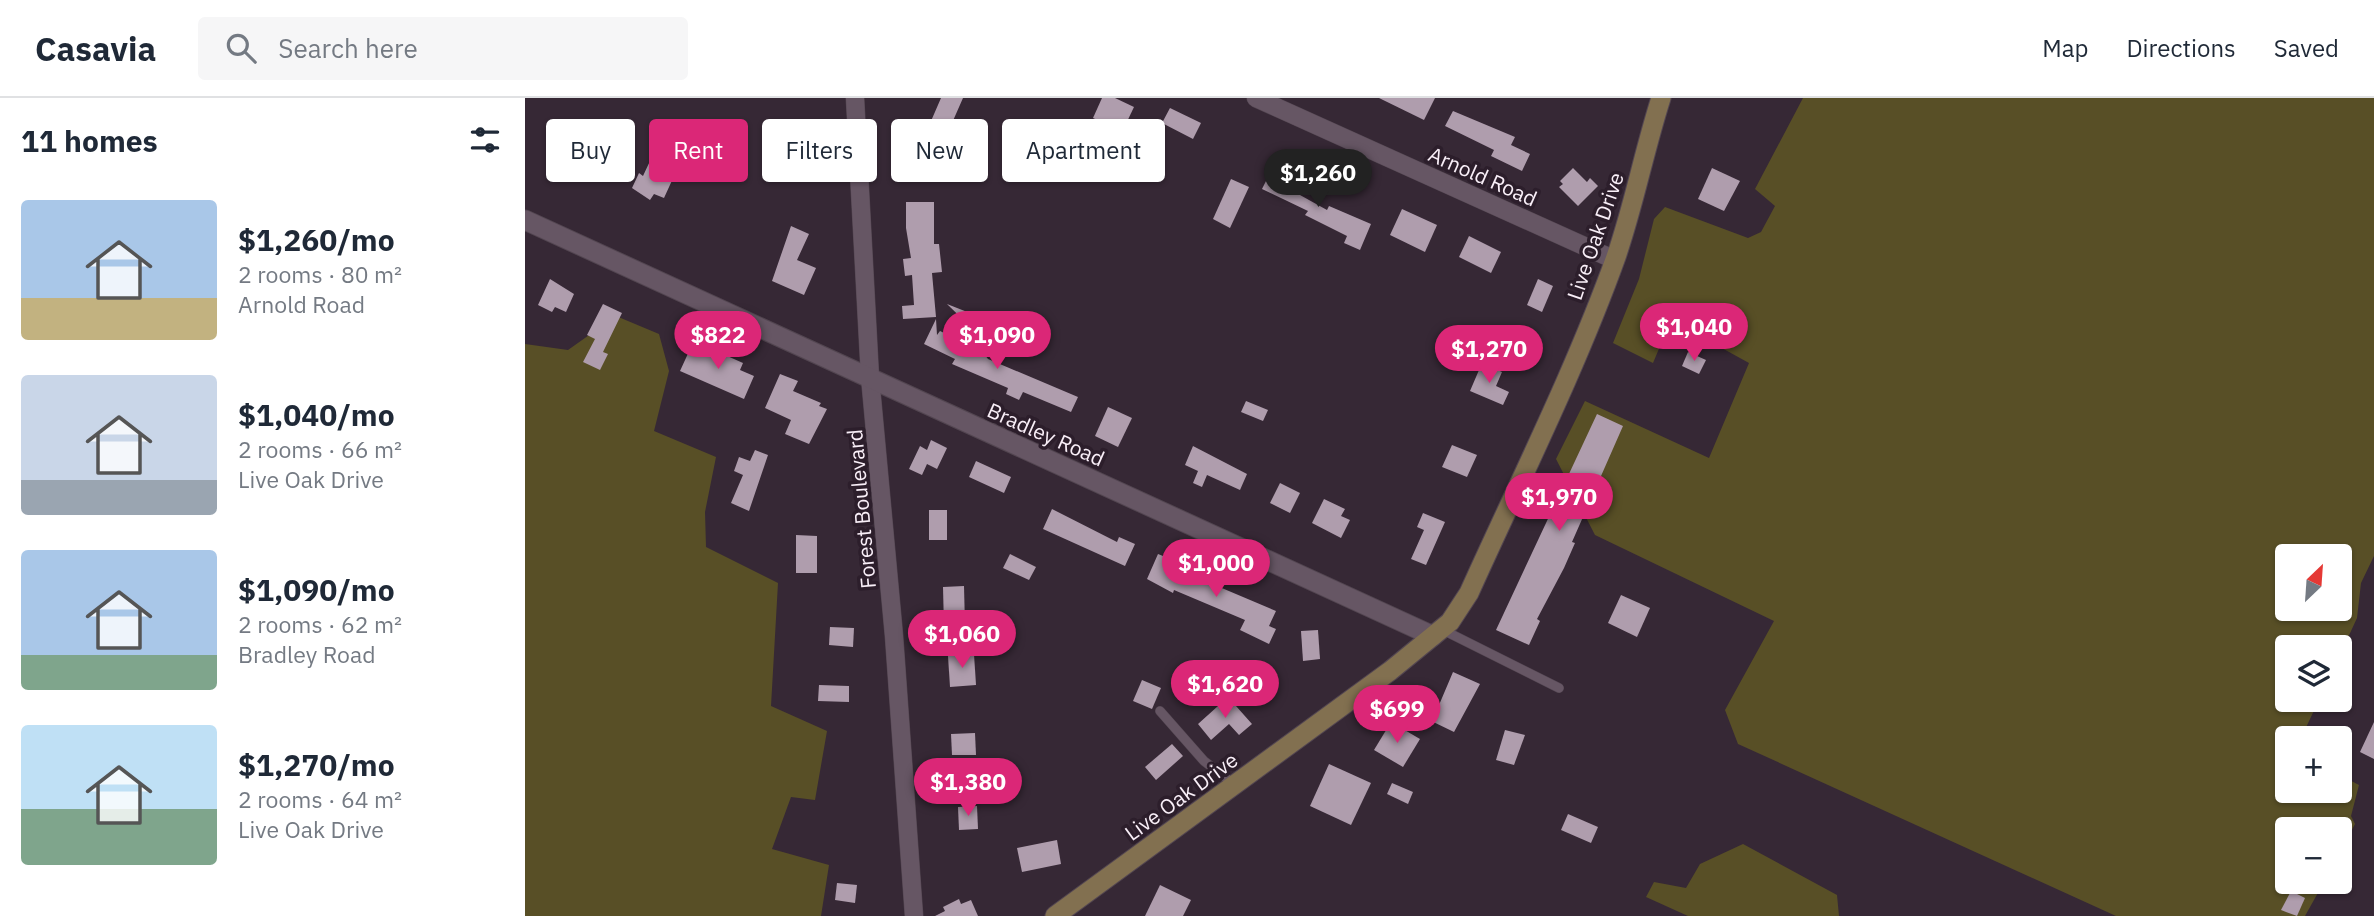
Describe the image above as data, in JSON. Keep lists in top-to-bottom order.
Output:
{
  "streets": {
    "main road": ["Live Oak Drive"],
    "street": ["Arnold Road", "Bradley Road", "Forest Boulevard"]
  },
  "crossings": [
    ["Arnold Road", "Live Oak Drive"],
    ["Live Oak Drive", "Bradley Road"],
    ["Bradley Road", "Forest Boulevard"]
  ],
  "north": "top right",
  "page": {
    "header": "Casavia",
    "search": "Search here",
    "nav": ["Map", "Directions", "Saved"],
    "heading": "11 homes",
    "chip": [
      "Buy",
      "Rent",
      "Filters",
      "New",
      "Apartment"
    ],
    "price": [
      "$1,260",
      "$1,040",
      "$822",
      "$1,090",
      "$1,270",
      "$1,970",
      "$1,000",
      "$1,060",
      "$1,620",
      "$699",
      "$1,380"
    ],
    "list": [
      {
        "name": "$1,260/mo",
        "note": "2 rooms · 80 m² · Arnold Road"
      },
      {
        "name": "$1,040/mo",
        "note": "2 rooms · 66 m² · Live Oak Drive"
      },
      {
        "name": "$1,090/mo",
        "note": "2 rooms · 62 m² · Bradley Road"
      },
      {
        "name": "$1,270/mo",
        "note": "2 rooms · 64 m² · Live Oak Drive"
      }
    ],
    "map_buttons": ["+", "−"]
  }
}
